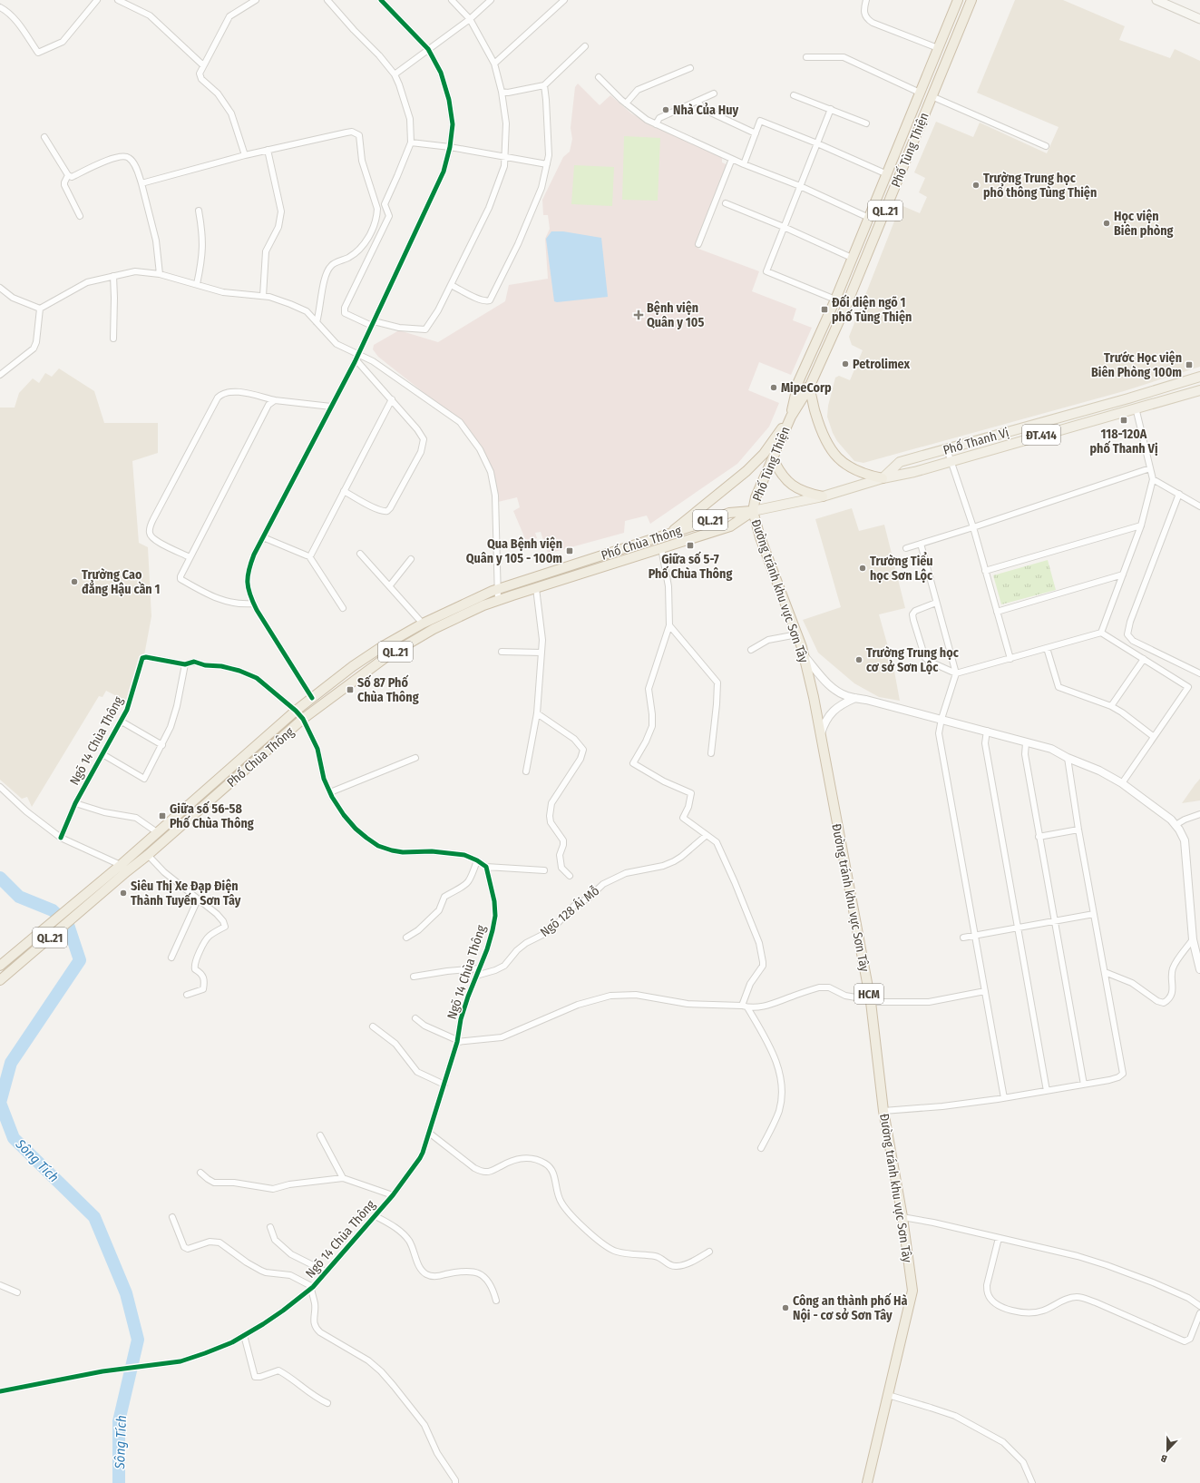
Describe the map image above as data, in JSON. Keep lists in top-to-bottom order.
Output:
{
  "streets": {
    "highway": [
      "Phố Tùng Thiện",
      "QL.21",
      "Phố Chùa Thông",
      "Đường tránh khu vực Sơn Tây",
      "HCM"
    ],
    "main road": ["ĐT.414", "Phố Thanh Vị"],
    "street": ["Ngõ 14 Chùa Thông", "Ngõ 128 Ái Mỗ"]
  },
  "crossings": [
    ["Phố Tùng Thiện", "Phố Thanh Vị"],
    ["Phố Tùng Thiện", "Phố Chùa Thông"],
    ["Phố Tùng Thiện", "Đường tránh khu vực Sơn Tây"],
    ["Phố Thanh Vị", "Phố Chùa Thông"],
    ["Phố Thanh Vị", "Đường tránh khu vực Sơn Tây"],
    ["Phố Chùa Thông", "Đường tránh khu vực Sơn Tây"],
    ["Phố Chùa Thông", "Ngõ 14 Chùa Thông"],
    ["Ngõ 14 Chùa Thông", "Ngõ 128 Ái Mỗ"]
  ],
  "water": ["Sông Tích"],
  "places": {
    "other": [
      "Nhà Của Huy",
      "Trường Trung học phổ thông Tùng Thiện",
      "Học viện Biên phòng",
      "Petrolimex",
      "MipeCorp",
      "Trường Tiểu học Sơn Lộc",
      "Trường Cao đẳng Hậu cần 1",
      "Trường Trung học cơ sở Sơn Lộc",
      "Siêu Thị Xe Đạp Điện Thành Tuyến Sơn Tây",
      "Công an thành phố Hà Nội - cơ sở Sơn Tây"
    ],
    "transit": [
      "Đối diện ngõ 1 phố Tùng Thiện",
      "Trước Học viện Biên Phòng 100m",
      "118-120A phố Thanh Vị",
      "Giữa số 5-7 Phố Chùa Thông",
      "Qua Bệnh viện Quân y 105 - 100m",
      "Số 87 Phố Chùa Thông",
      "Giữa số 56-58 Phố Chùa Thông"
    ],
    "health": ["Bệnh viện Quân y 105"]
  },
  "north": "bottom"
}
